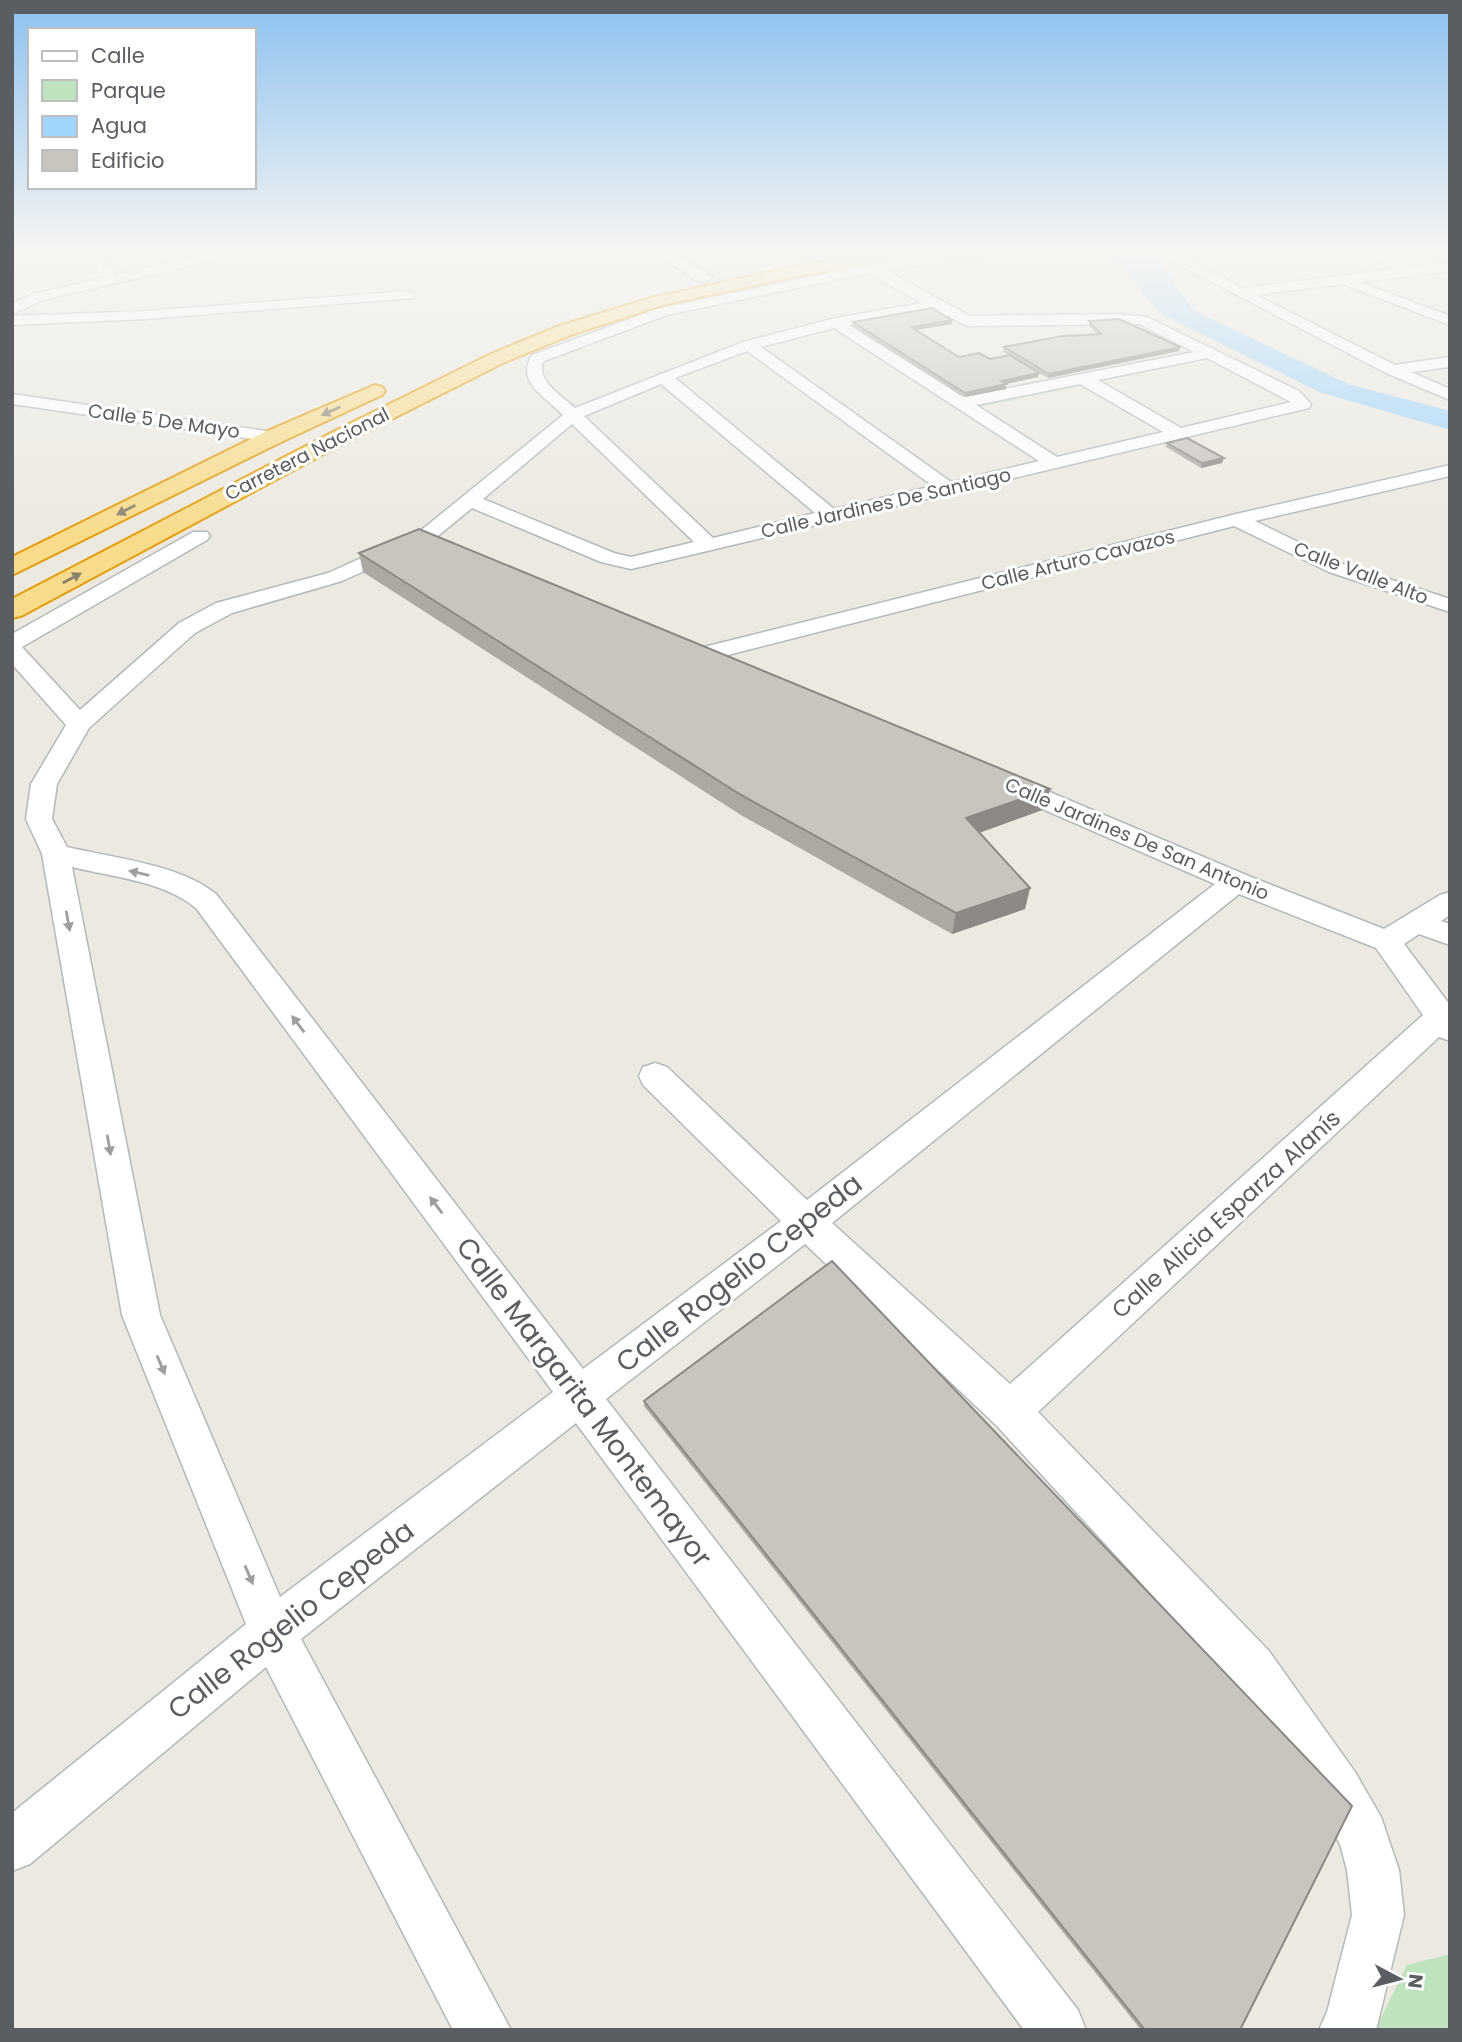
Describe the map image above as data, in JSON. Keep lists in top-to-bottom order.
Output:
{
  "streets": {
    "highway": ["Carretera Nacional"],
    "street": [
      "Calle 5 De Mayo",
      "Calle Jardines De Santiago",
      "Calle Arturo Cavazos",
      "Calle Valle Alto",
      "Calle Jardines De San Antonio",
      "Calle Alicia Esparza Alanís",
      "Calle Rogelio Cepeda",
      "Calle Margarita Montemayor"
    ]
  },
  "crossings": [
    ["Calle 5 De Mayo", "Carretera Nacional"],
    ["Calle Arturo Cavazos", "Calle Valle Alto"],
    ["Calle Jardines De San Antonio", "Calle Rogelio Cepeda"],
    ["Calle Rogelio Cepeda", "Calle Margarita Montemayor"]
  ],
  "one_way": ["Calle Margarita Montemayor"],
  "legend": [
    "Calle",
    "Parque",
    "Agua",
    "Edificio"
  ],
  "north": "right"
}
